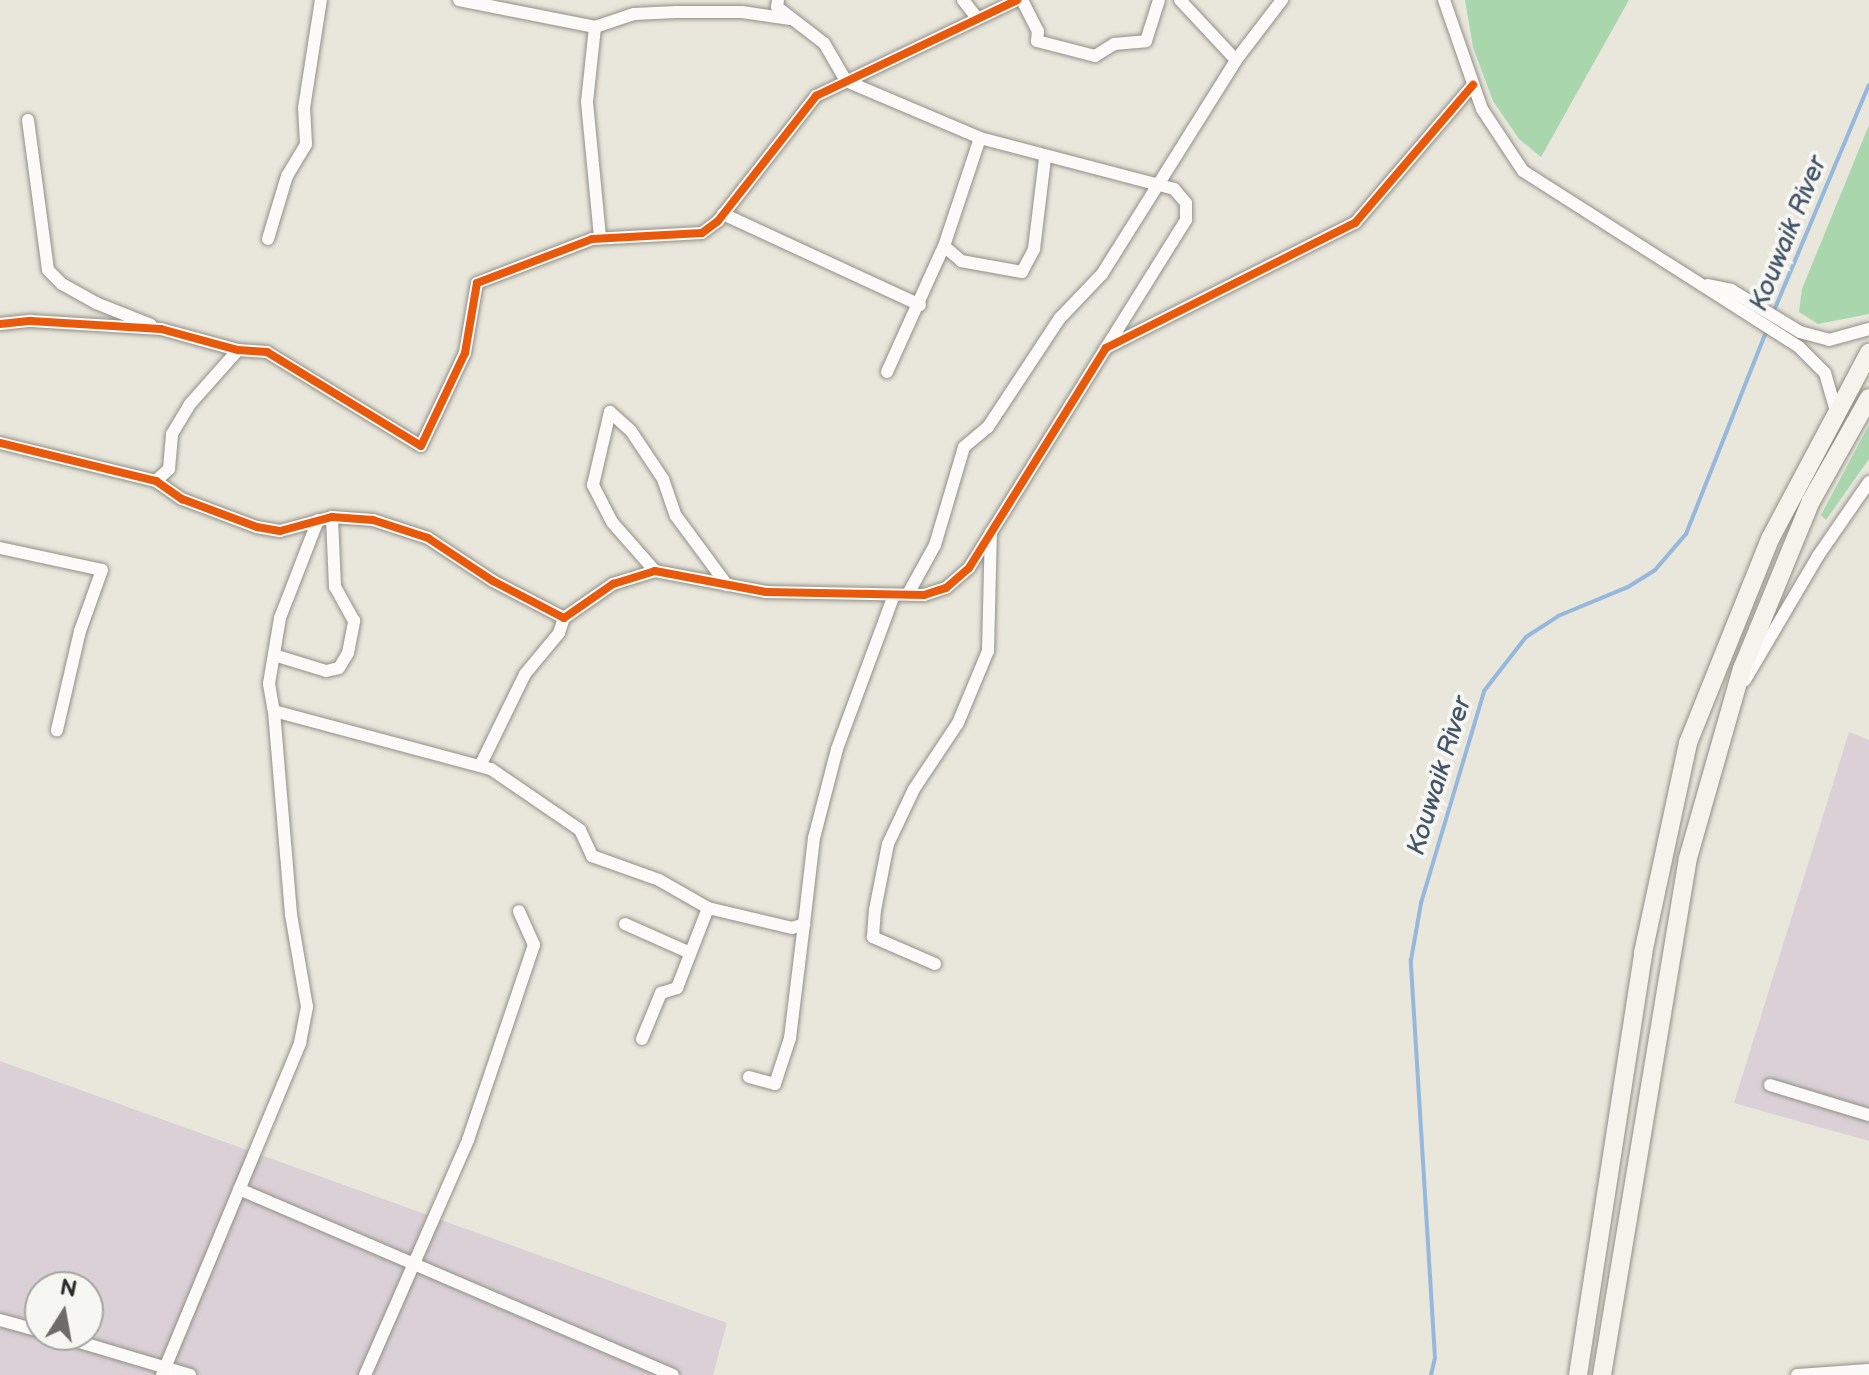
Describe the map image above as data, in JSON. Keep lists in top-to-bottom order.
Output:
{
  "water": ["Kouwaik River"],
  "north": "top"
}
